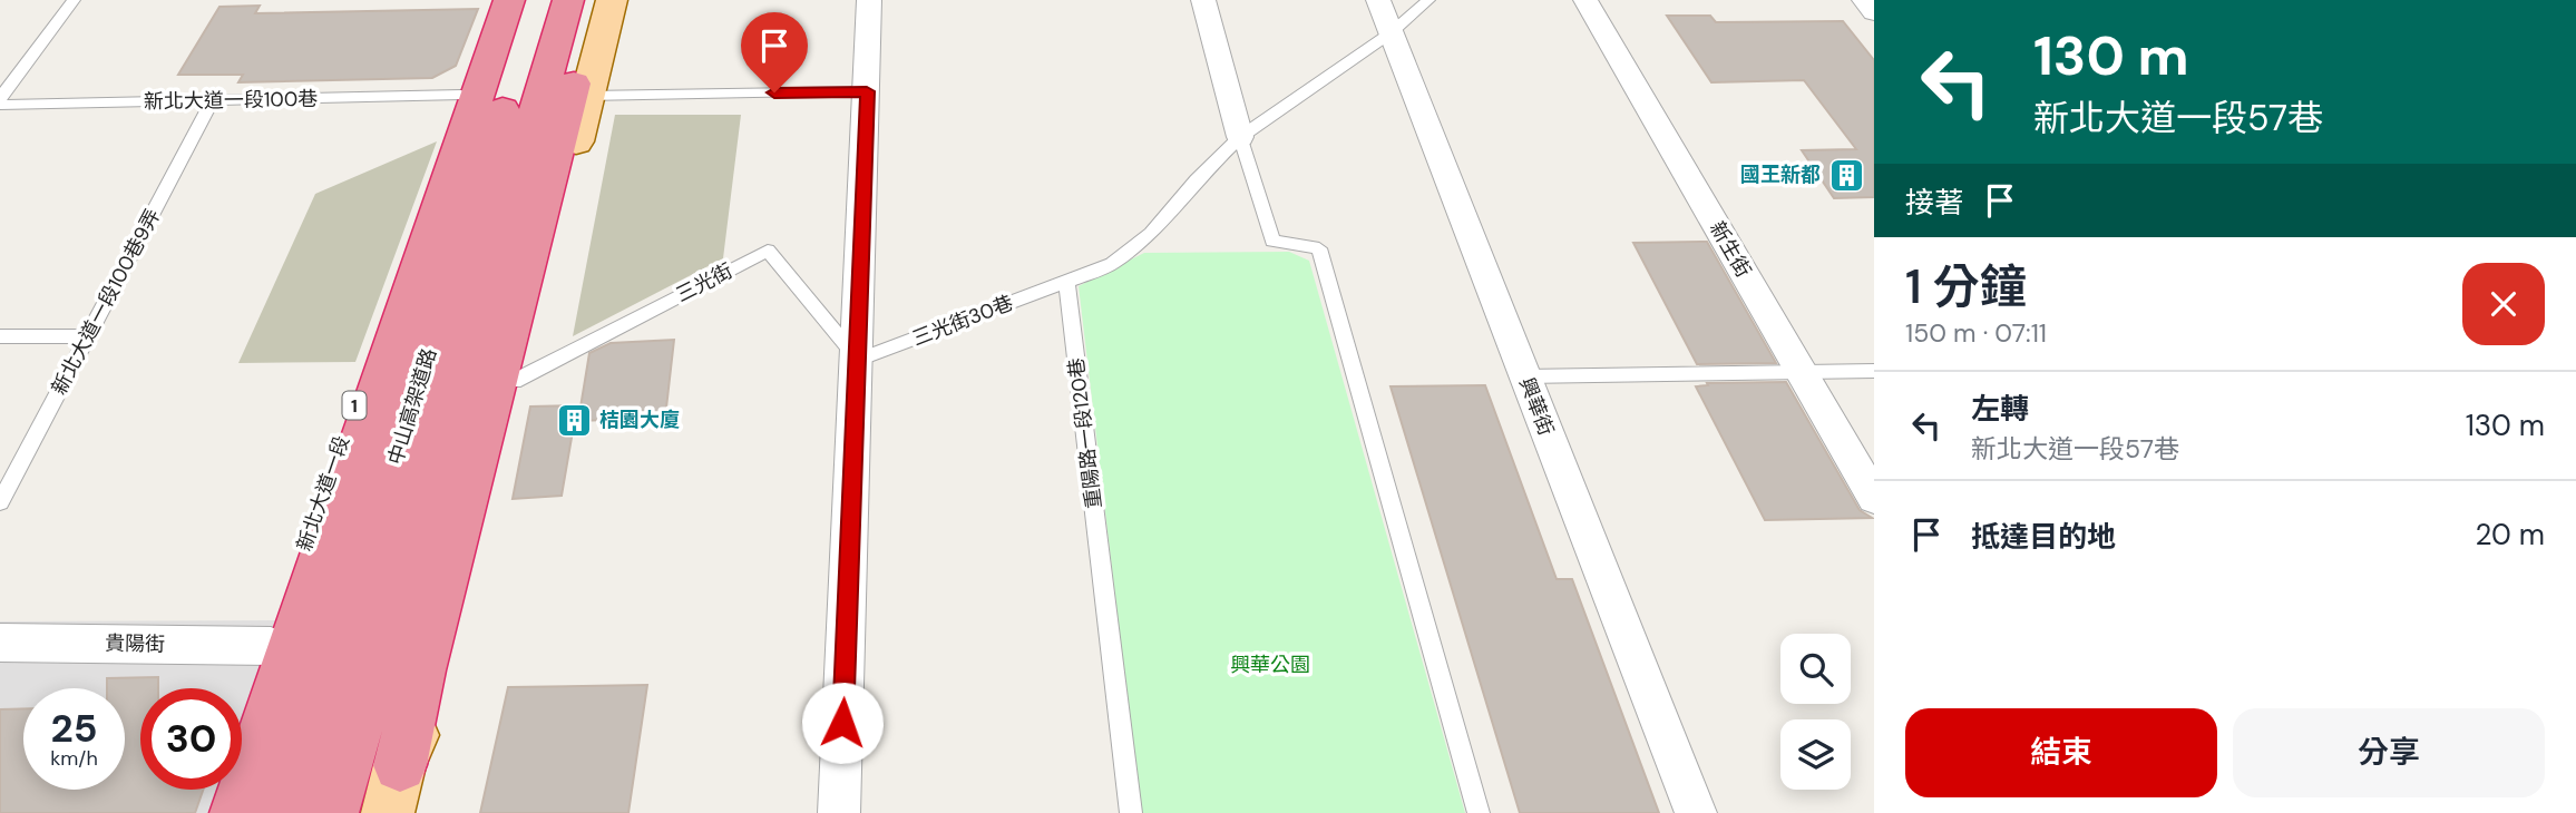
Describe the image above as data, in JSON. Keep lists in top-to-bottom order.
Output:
{
  "streets": {
    "highway": ["中山高架道路"],
    "main road": ["1", "新北大道一段"],
    "street": ["新生街", "興華街", "貴陽街"],
    "lane": [
      "新北大道一段100巷",
      "三光街",
      "新北大道一段100巷9弄",
      "三光街30巷",
      "重陽路一段120巷"
    ]
  },
  "crossings": [
    ["新北大道一段100巷", "新北大道一段100巷9弄"],
    ["新北大道一段100巷", "新北大道一段"],
    ["三光街", "三光街30巷"],
    ["三光街30巷", "重陽路一段120巷"],
    ["新北大道一段", "貴陽街"]
  ],
  "parks": ["興華公園"],
  "places": {
    "building": ["國王新都", "桔園大廈"]
  },
  "page": {
    "turn": ["130 m", "新北大道一段57巷"],
    "then": "接著",
    "heading": ["1 分鐘", "150 m · 07:11"],
    "list": [
      {
        "name": "左轉",
        "note": "新北大道一段57巷",
        "value": "130 m"
      },
      {
        "name": "抵達目的地",
        "value": "20 m"
      }
    ],
    "speed": "25 km/h",
    "limit": "30",
    "buttons": ["結束", "分享"]
  }
}
